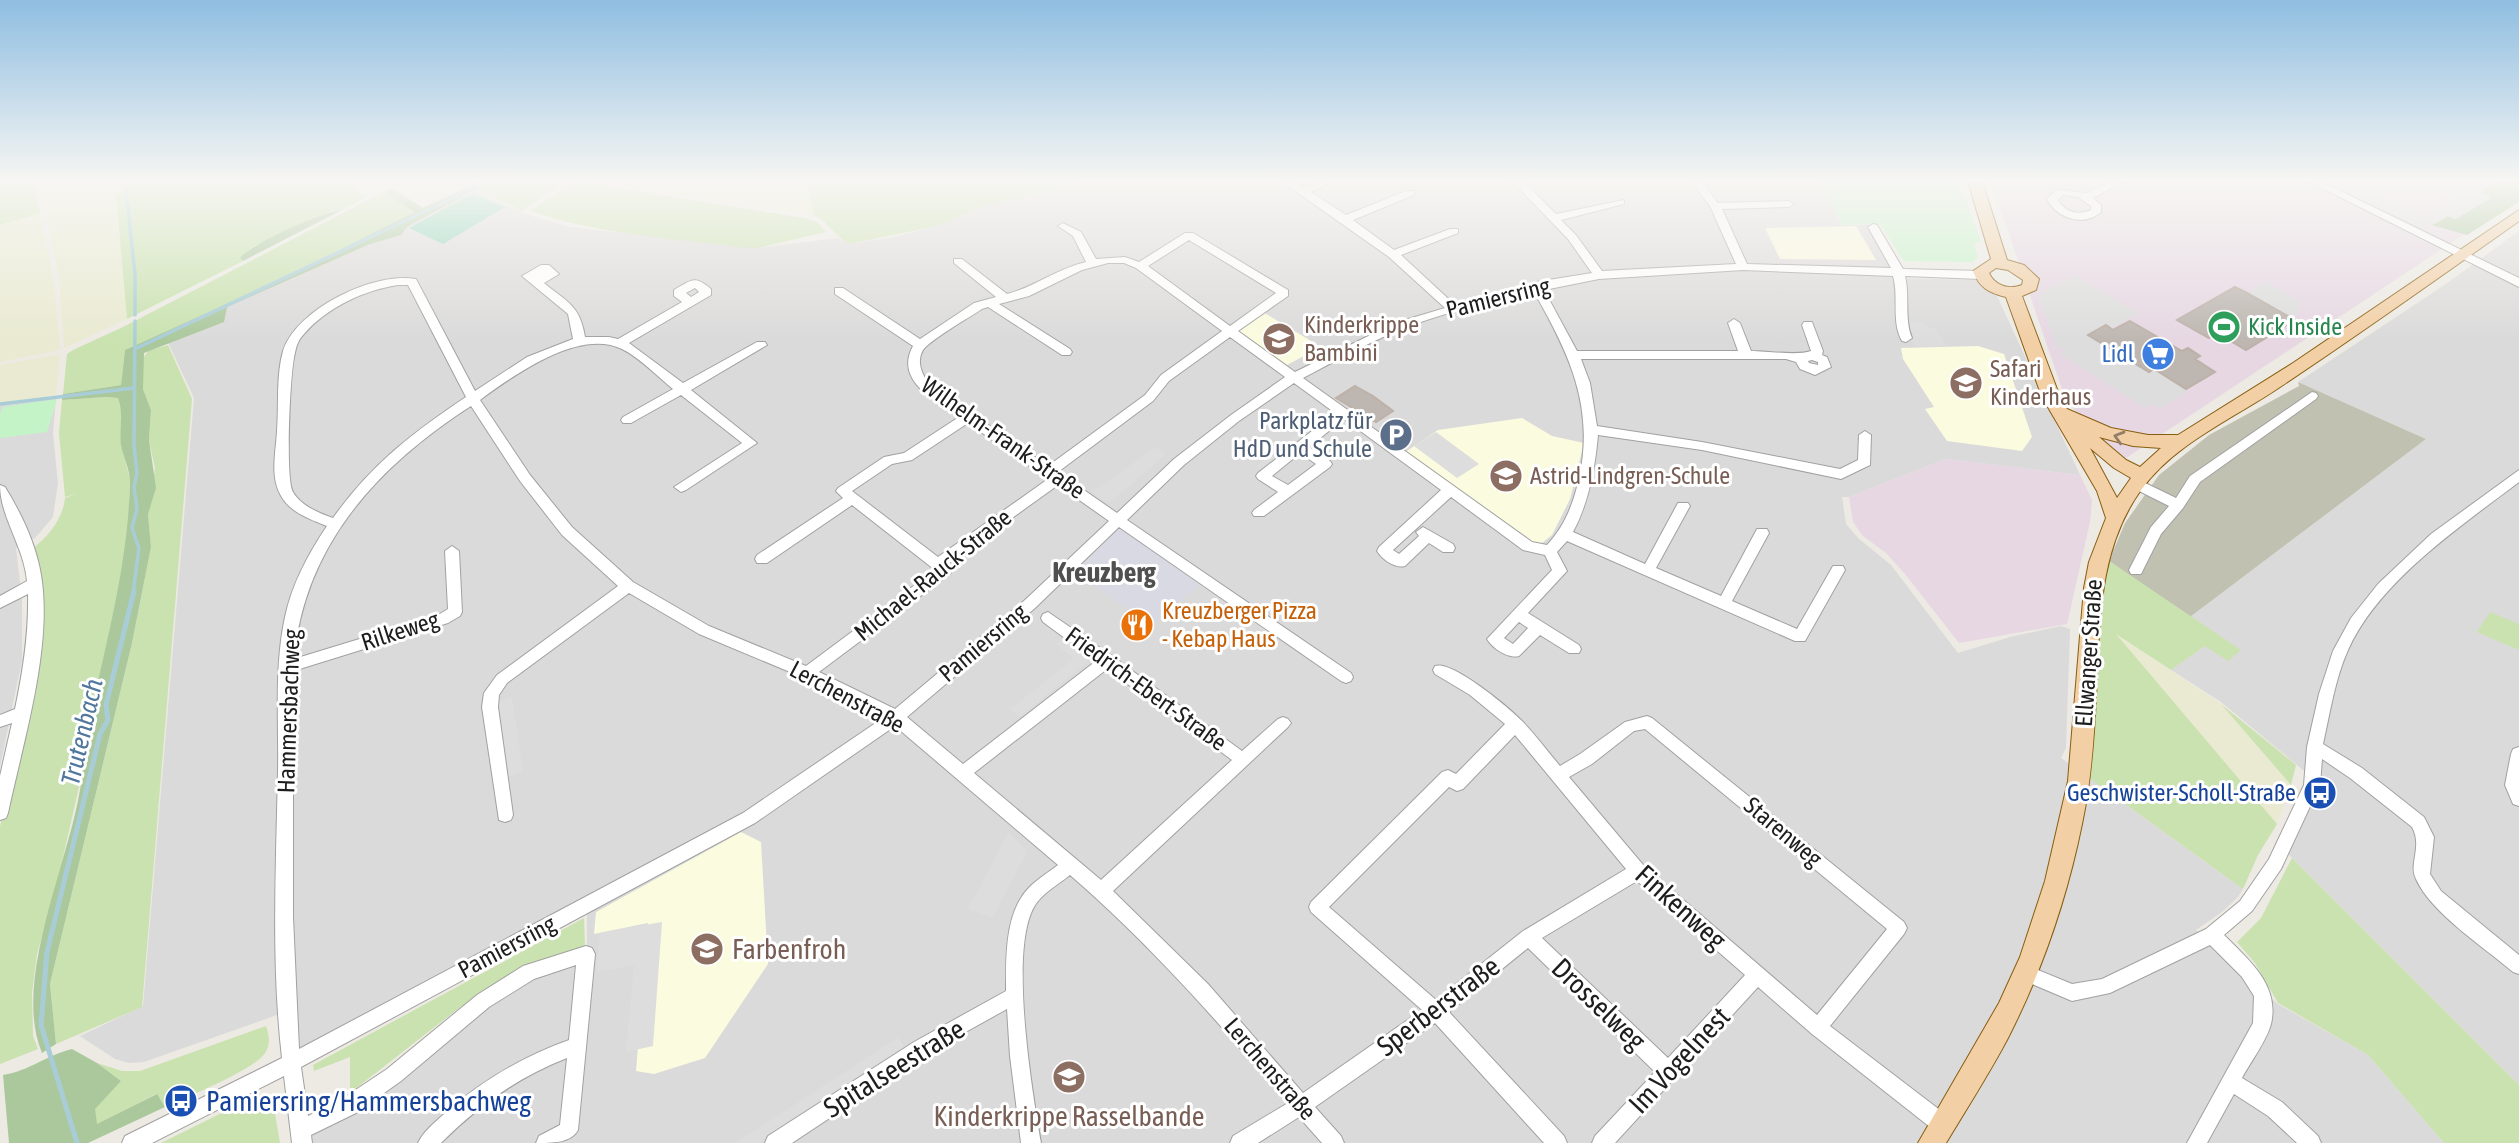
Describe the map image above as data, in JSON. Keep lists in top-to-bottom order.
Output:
{
  "streets": {
    "main road": ["Ellwanger Straße"],
    "street": [
      "Pamiersring",
      "Wilhelm-Frank-Straße",
      "Michael-Rauck-Straße",
      "Rilkeweg",
      "Friedrich-Ebert-Straße",
      "Lerchenstraße",
      "Hammersbachweg",
      "Starenweg",
      "Finkenweg",
      "Drosselweg",
      "Sperberstraße",
      "Im Vogelnest",
      "Spitalseestraße"
    ]
  },
  "crossings": [
    ["Pamiersring", "Wilhelm-Frank-Straße"],
    ["Pamiersring", "Lerchenstraße"],
    ["Pamiersring", "Hammersbachweg"],
    ["Wilhelm-Frank-Straße", "Michael-Rauck-Straße"],
    ["Michael-Rauck-Straße", "Lerchenstraße"],
    ["Rilkeweg", "Hammersbachweg"],
    ["Ellwanger Straße", "Finkenweg"],
    ["Lerchenstraße", "Hammersbachweg"],
    ["Lerchenstraße", "Sperberstraße"],
    ["Starenweg", "Finkenweg"],
    ["Finkenweg", "Sperberstraße"],
    ["Finkenweg", "Im Vogelnest"],
    ["Drosselweg", "Sperberstraße"],
    ["Drosselweg", "Im Vogelnest"]
  ],
  "districts": ["Kreuzberg"],
  "water": ["Trutenbach"],
  "places": {
    "sports": ["Kick Inside"],
    "school or university": [
      "Kinderkrippe Bambini",
      "Safari Kinderhaus",
      "Astrid-Lindgren-Schule",
      "Farbenfroh",
      "Kinderkrippe Rasselbande"
    ],
    "supermarket": ["Lidl"],
    "parking": ["Parkplatz für HdD und Schule"],
    "restaurant": ["Kreuzberger Pizza - Kebap Haus"],
    "bus stop": ["Geschwister-Scholl-Straße", "Pamiersring/Hammersbachweg"]
  }
}
